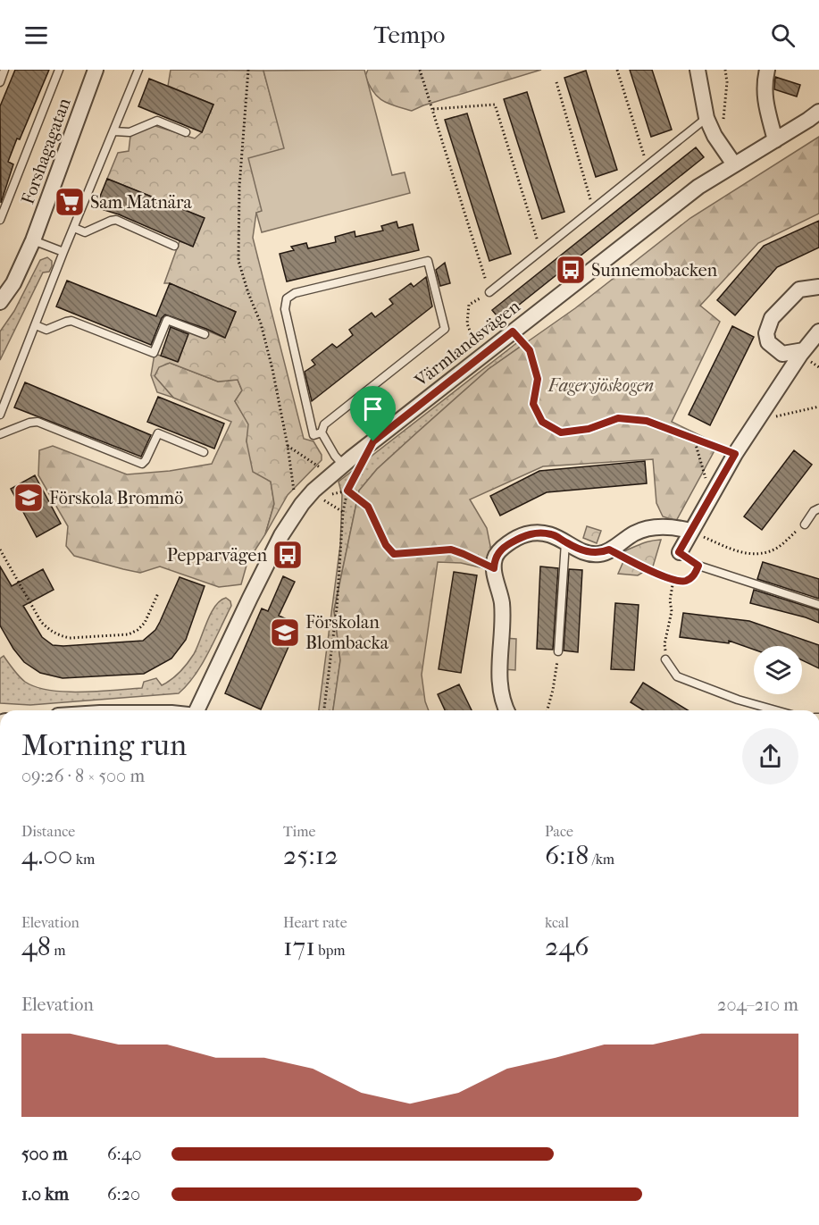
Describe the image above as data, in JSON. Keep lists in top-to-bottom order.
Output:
{
  "streets": {
    "street": ["Forshagagatan", "Värmlandsvägen"]
  },
  "parks": ["Fagersjöskogen"],
  "places": {
    "supermarket": ["Sam Matnära"],
    "bus stop": ["Sunnemobacken", "Pepparvägen"],
    "school or university": ["Förskola Brommö", "Förskolan Blombacka"]
  },
  "page": {
    "header": "Tempo",
    "heading": ["Morning run", "09:26 · 8 × 500 m"],
    "stats": [
      ["Distance", "4.00 km"],
      ["Time", "25:12"],
      ["Pace", "6:18 /km"],
      ["Elevation", "48 m"],
      ["Heart rate", "171 bpm"],
      ["kcal", "246"]
    ],
    "chart": ["Elevation", "204–210 m"],
    "list": [
      {
        "name": "500 m",
        "note": "6:40"
      },
      {
        "name": "1.0 km",
        "note": "6:20"
      }
    ]
  }
}
